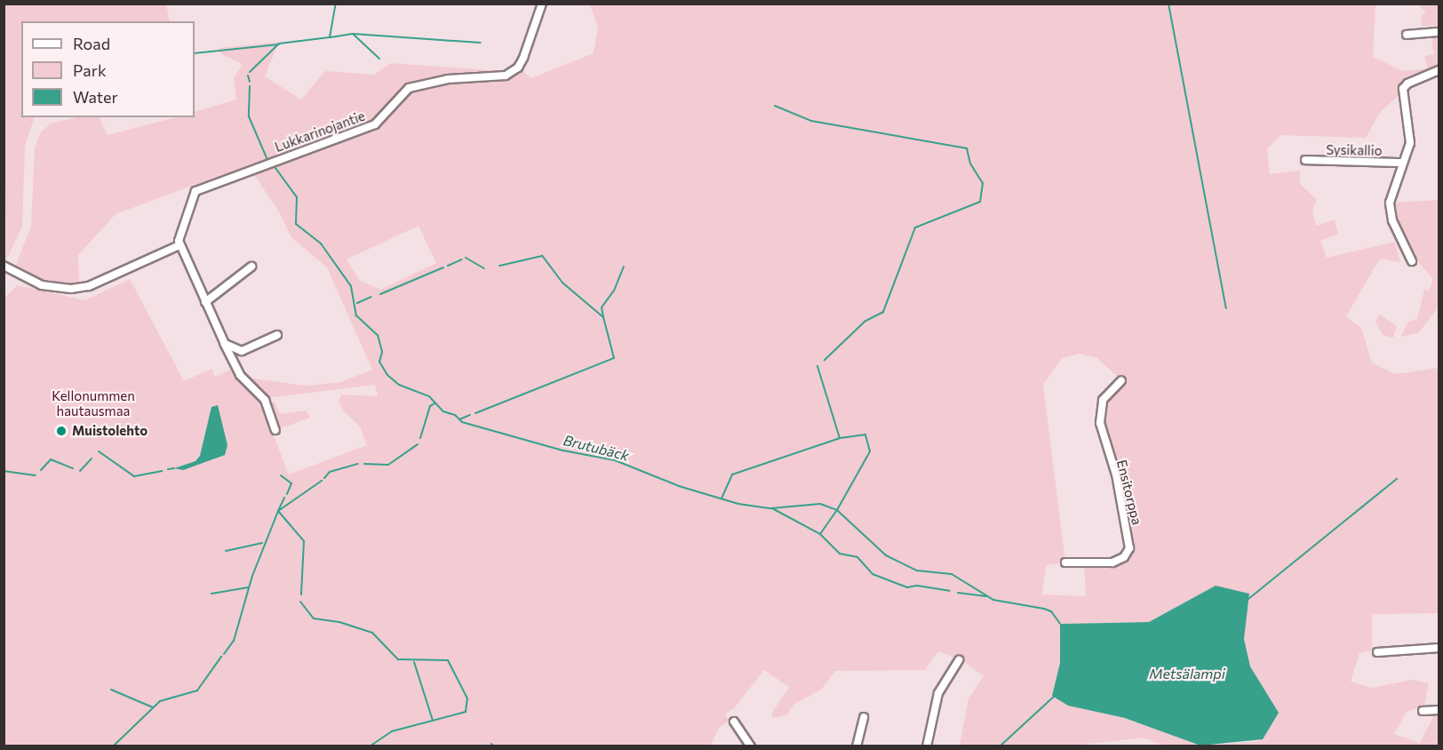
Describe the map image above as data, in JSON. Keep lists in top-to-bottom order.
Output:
{
  "streets": {
    "street": ["Lukkarinojantie", "Sysikallio", "Ensitorppa"]
  },
  "water": ["Brutubäck", "Metsälampi"],
  "parks": ["Kellonummen hautausmaa"],
  "places": ["Muistolehto"],
  "legend": ["Road", "Park", "Water"]
}
